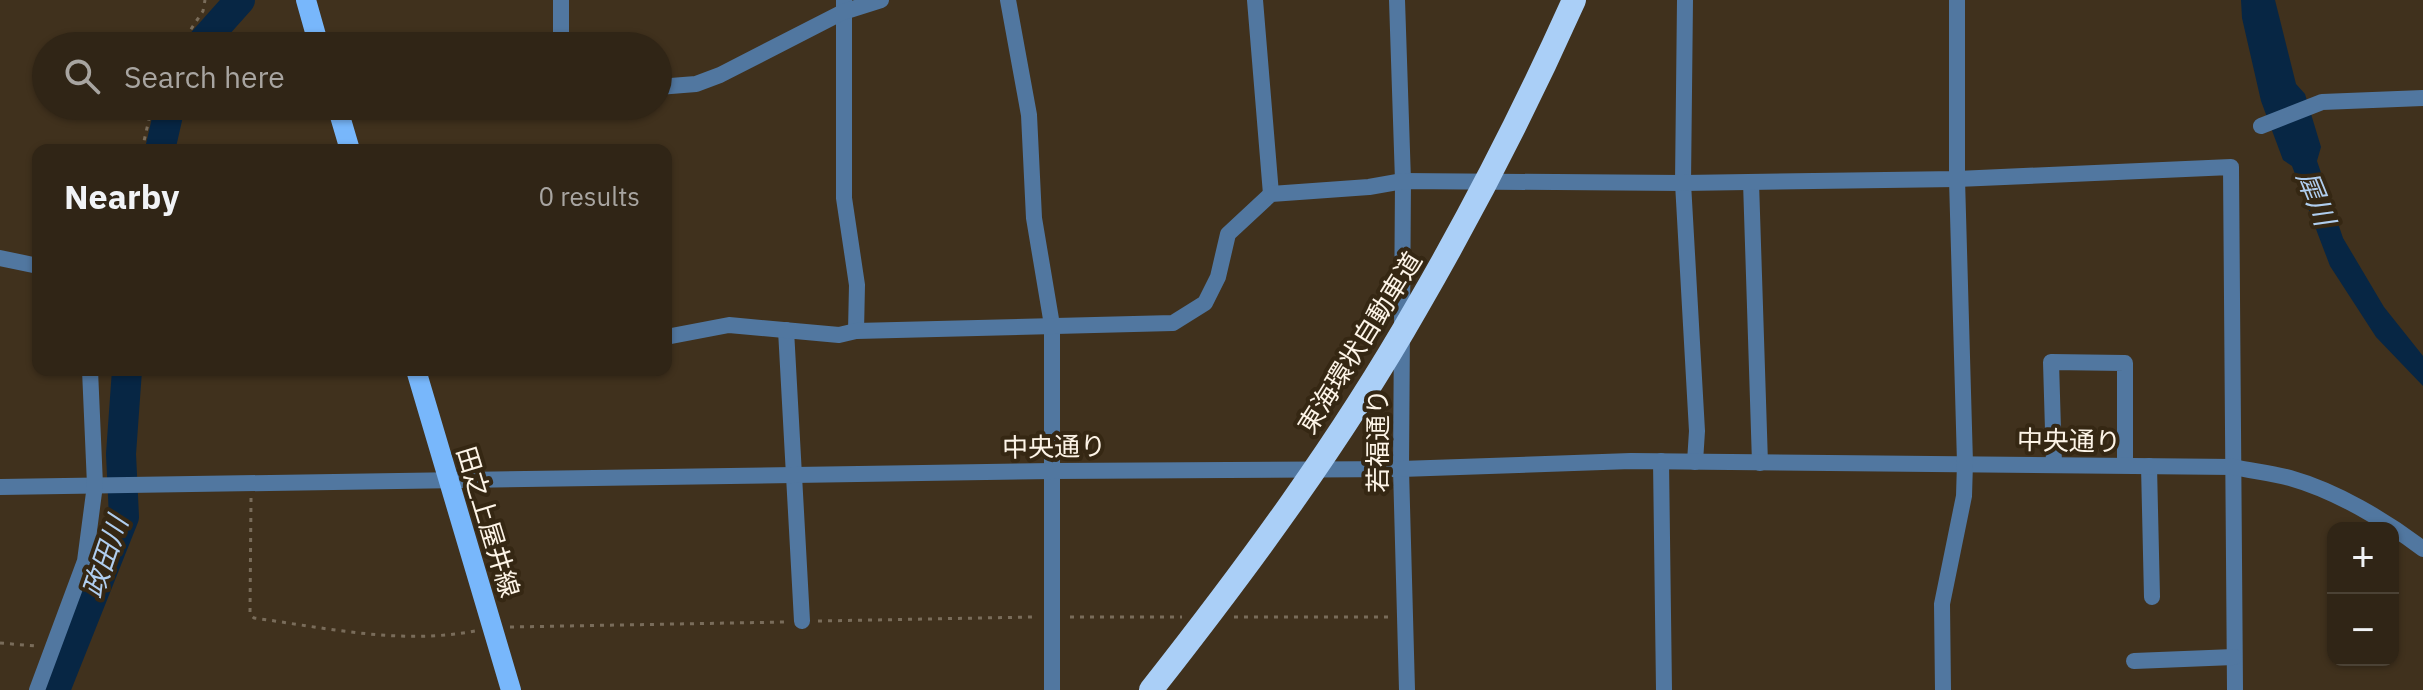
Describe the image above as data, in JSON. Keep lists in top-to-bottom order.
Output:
{
  "streets": {
    "highway": ["東海環状自動車道"],
    "main road": ["田之上屋井線"],
    "street": ["若福通り", "中央通り"]
  },
  "crossings": [
    ["若福通り", "中央通り"],
    ["中央通り", "田之上屋井線"]
  ],
  "water": ["犀川", "政田川"],
  "page": {
    "search": "Search here",
    "heading": ["Nearby", "0 results"],
    "map_buttons": ["+", "−"]
  }
}
